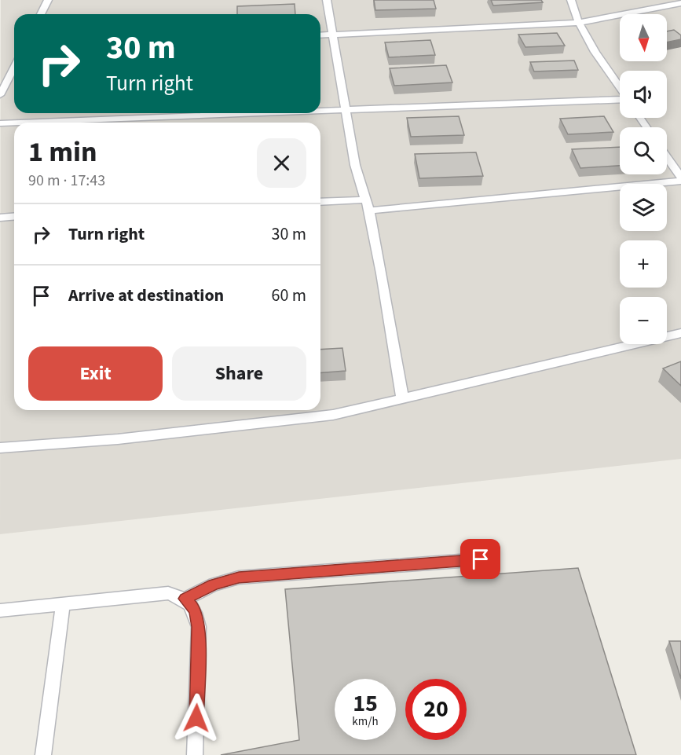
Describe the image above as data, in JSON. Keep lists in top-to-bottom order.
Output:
{
  "north": "bottom",
  "page": {
    "map_buttons": ["+", "−"],
    "turn": ["30 m", "Turn right"],
    "heading": ["1 min", "90 m · 17:43"],
    "list": [
      {
        "name": "Turn right",
        "value": "30 m"
      },
      {
        "name": "Arrive at destination",
        "value": "60 m"
      }
    ],
    "buttons": ["Exit", "Share"],
    "speed": "15 km/h",
    "limit": "20"
  }
}
